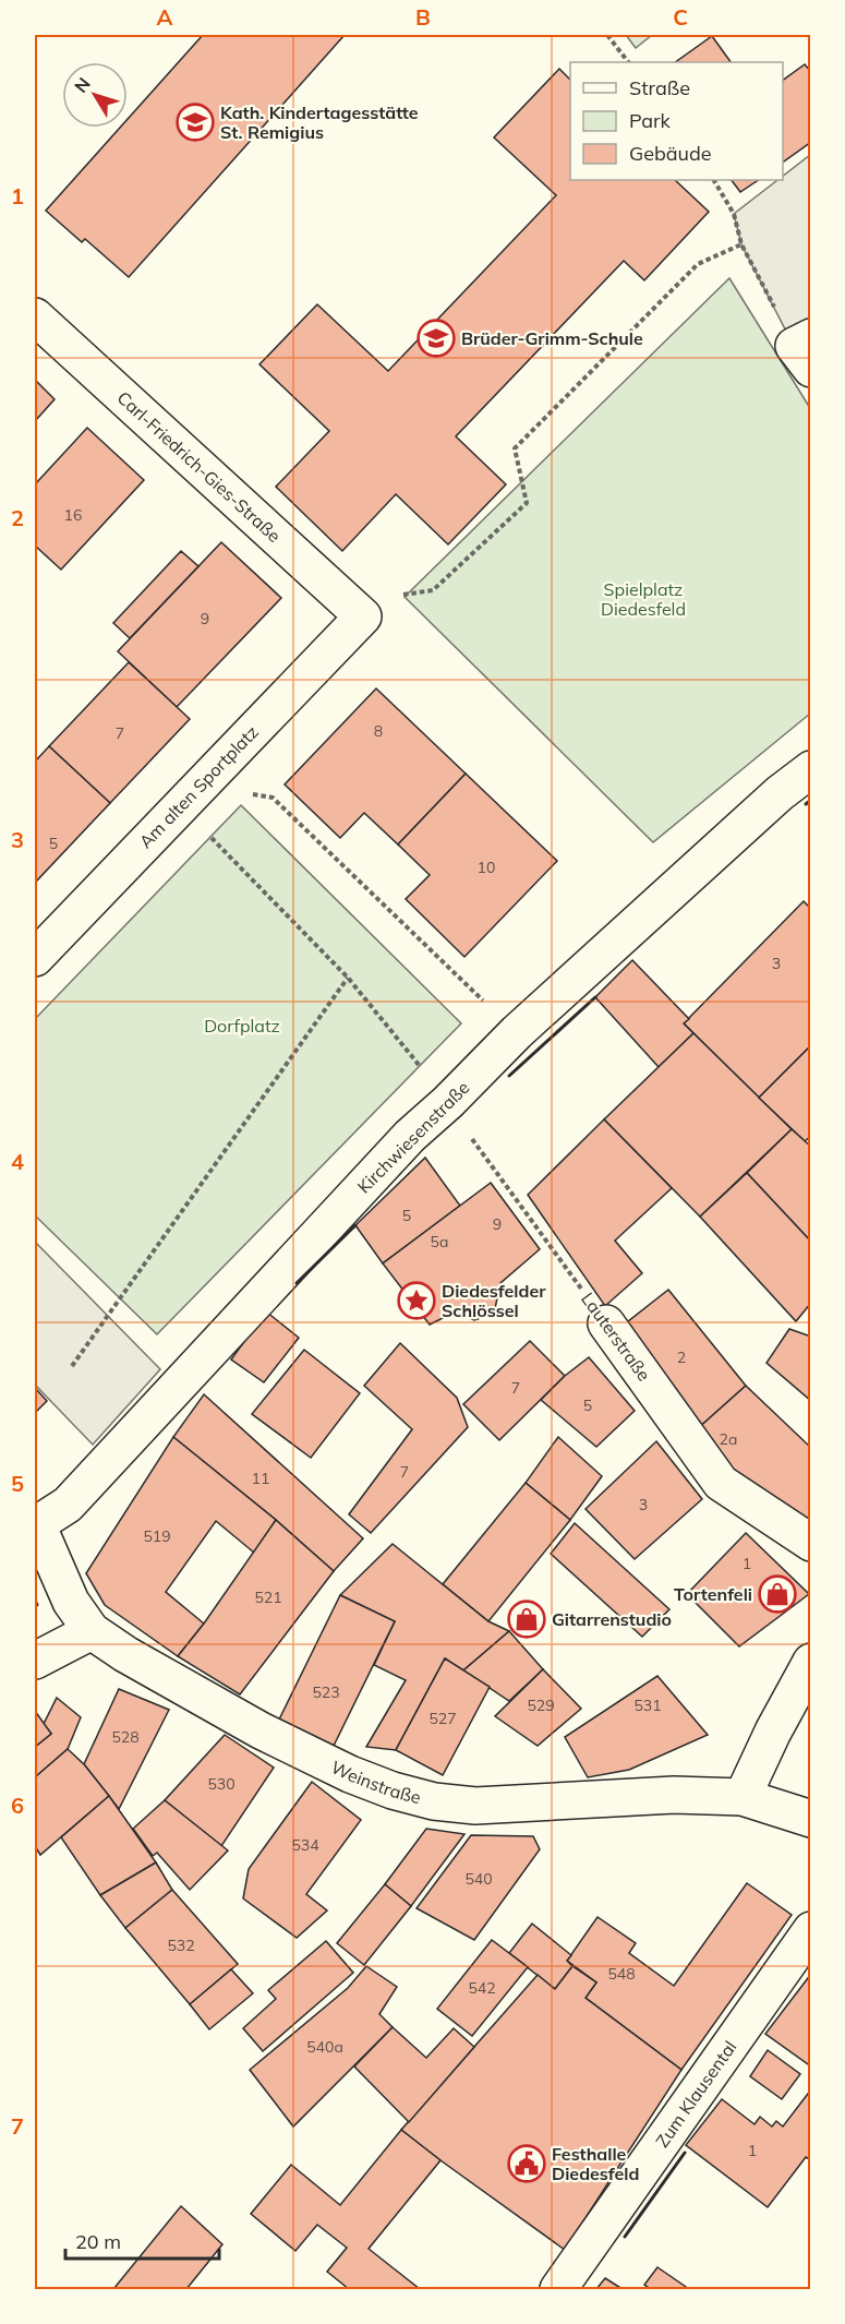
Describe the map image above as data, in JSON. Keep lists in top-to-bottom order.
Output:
{
  "streets": {
    "street": [
      "Carl-Friedrich-Gies-Straße",
      "Am alten Sportplatz",
      "Kirchwiesenstraße",
      "Lauterstraße",
      "Weinstraße",
      "Zum Klausental"
    ]
  },
  "crossings": [
    ["Carl-Friedrich-Gies-Straße", "Am alten Sportplatz"],
    ["Am alten Sportplatz", "Lauterstraße"],
    ["Kirchwiesenstraße", "Lauterstraße"],
    ["Kirchwiesenstraße", "Weinstraße"]
  ],
  "parks": ["Spielplatz Diedesfeld", "Dorfplatz"],
  "places": {
    "school or university": ["Kath. Kindertagesstätte St. Remigius", "Brüder-Grimm-Schule"],
    "place": ["Diedesfelder Schlössel"],
    "shop": ["Tortenfeli", "Gitarrenstudio"],
    "public building": ["Festhalle Diedesfeld"]
  },
  "house_numbers": [
    "16",
    "9",
    "8",
    "7",
    "5",
    "10",
    "3",
    "5",
    "9",
    "5a",
    "2",
    "7",
    "5",
    "2a",
    "7",
    "11",
    "3",
    "519",
    "1",
    "521",
    "523",
    "529",
    "531",
    "527",
    "528",
    "530",
    "534",
    "540",
    "532",
    "548",
    "542",
    "540a",
    "1"
  ],
  "legend": ["Straße", "Park", "Gebäude"],
  "scale_bar": "20 m",
  "north": "top left",
  "grid": {
    "columns": ["A", "B", "C"],
    "rows": [
      "1",
      "2",
      "3",
      "4",
      "5",
      "6",
      "7"
    ]
  }
}
